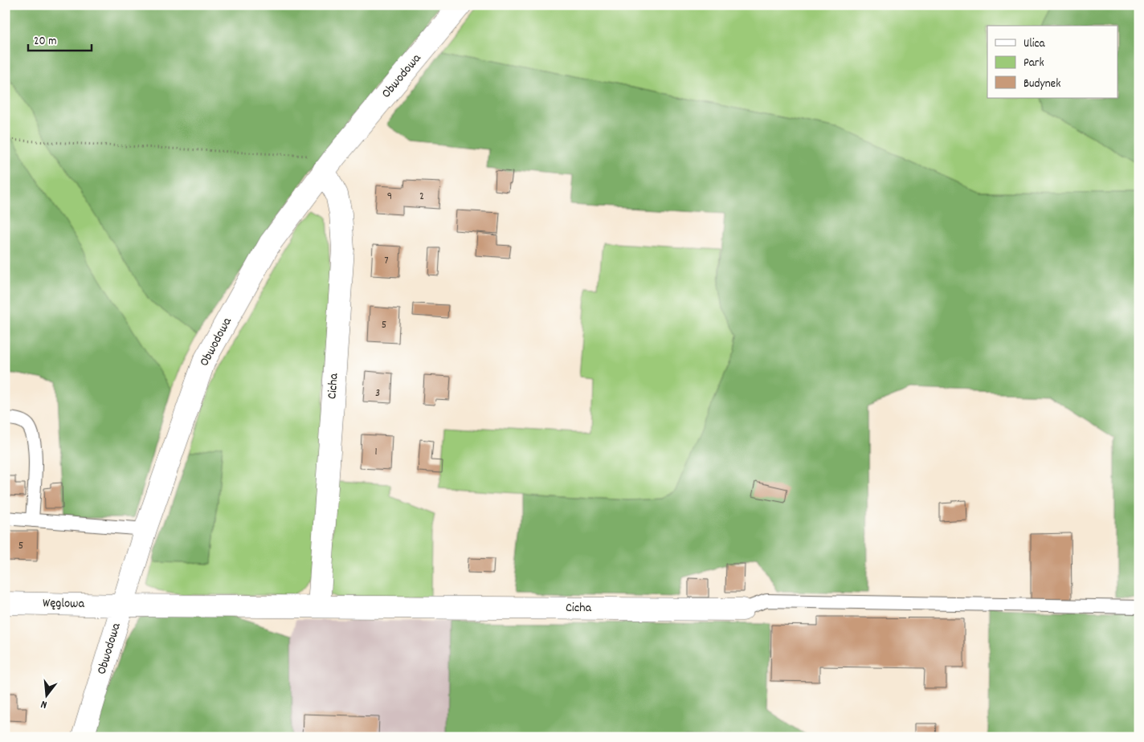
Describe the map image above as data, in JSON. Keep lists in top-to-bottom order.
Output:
{
  "streets": {
    "street": ["Obwodowa", "Cicha", "Węglowa"]
  },
  "crossings": [
    ["Obwodowa", "Cicha"],
    ["Obwodowa", "Węglowa"],
    ["Cicha", "Węglowa"]
  ],
  "house_numbers": [
    "9",
    "2",
    "7",
    "5",
    "3",
    "1",
    "5"
  ],
  "legend": ["Ulica", "Park", "Budynek"],
  "scale_bar": "20 m",
  "north": "bottom"
}
